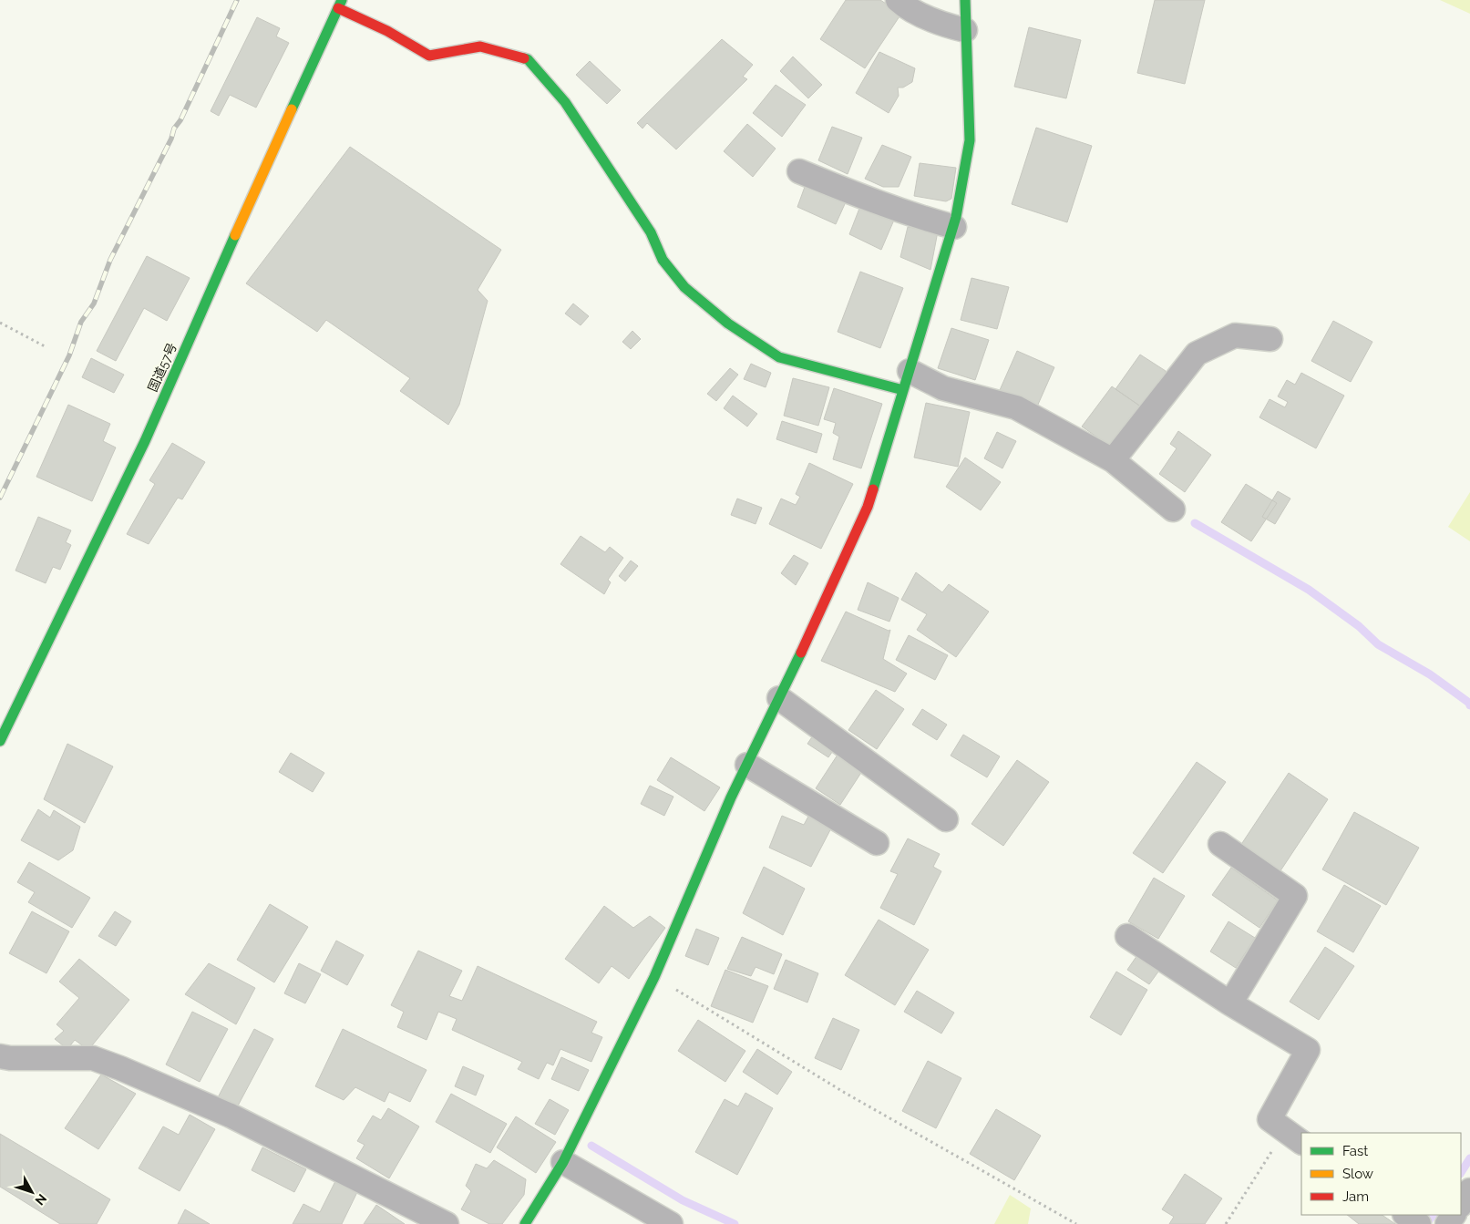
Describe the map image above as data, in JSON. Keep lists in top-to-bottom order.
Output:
{
  "streets": {
    "main road": ["国道57号"]
  },
  "legend": ["Fast", "Slow", "Jam"],
  "north": "bottom right"
}
